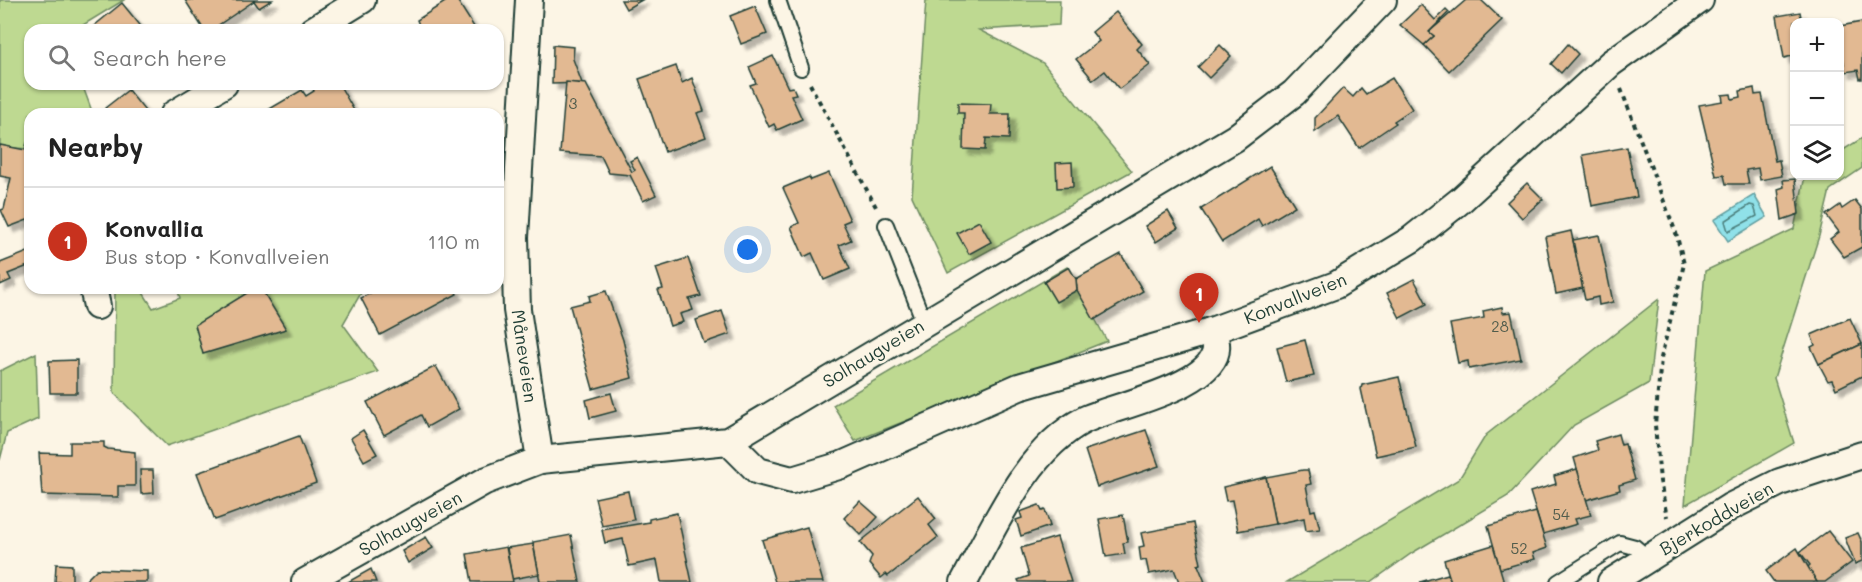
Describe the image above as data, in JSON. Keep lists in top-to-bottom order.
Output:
{
  "streets": {
    "street": [
      "Konvallveien",
      "Solhaugveien",
      "Måneveien",
      "Bjerkoddveien"
    ]
  },
  "crossings": [
    ["Konvallveien", "Solhaugveien"],
    ["Solhaugveien", "Måneveien"]
  ],
  "house_numbers": [
    "3",
    "28",
    "54",
    "52"
  ],
  "page": {
    "map_buttons": ["+", "−"],
    "search": "Search here",
    "heading": "Nearby",
    "list": [
      {
        "mark": "1",
        "name": "Konvallia",
        "note": "Bus stop · Konvallveien",
        "value": "110 m"
      }
    ],
    "pins": "1"
  }
}
